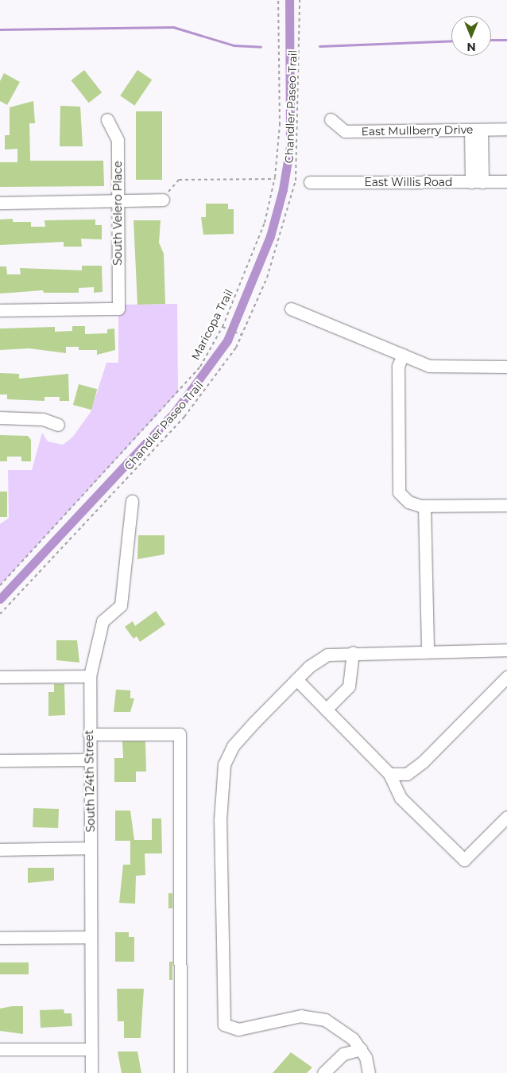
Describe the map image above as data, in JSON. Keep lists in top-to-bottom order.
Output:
{
  "streets": {
    "street": [
      "East Mullberry Drive",
      "East Willis Road",
      "South Velero Place",
      "South 124th Street"
    ],
    "path": ["Chandler Paseo Trail", "Maricopa Trail"]
  },
  "north": "bottom"
}
